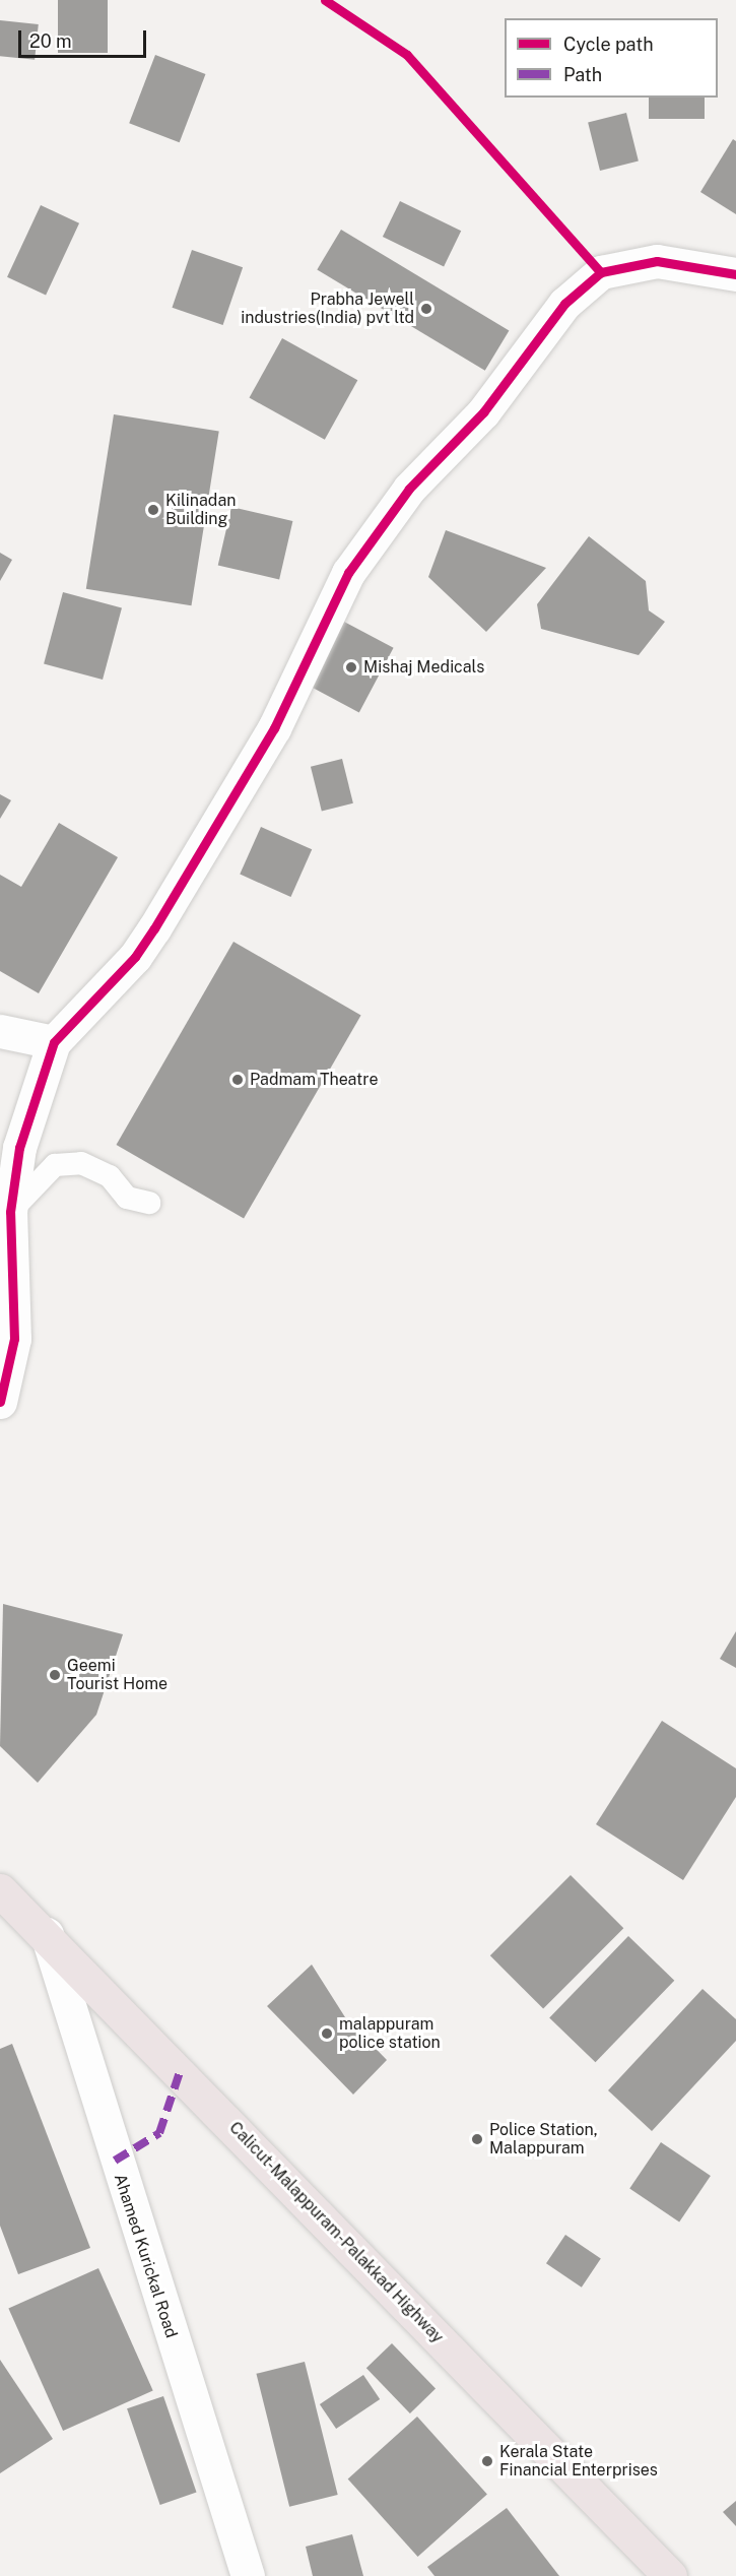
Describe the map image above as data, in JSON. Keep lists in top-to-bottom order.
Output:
{
  "streets": {
    "highway": ["Calicut-Malappuram-Palakkad Highway"],
    "street": ["Ahamed Kurickal Road"]
  },
  "crossings": [
    ["Calicut-Malappuram-Palakkad Highway", "Ahamed Kurickal Road"]
  ],
  "places": [
    "Prabha Jewell industries(India) pvt ltd",
    "Kilinadan Building",
    "Mishaj Medicals",
    "Padmam Theatre",
    "Geemi Tourist Home",
    "malappuram police station",
    "Police Station, Malappuram",
    "Kerala State Financial Enterprises"
  ],
  "legend": ["Cycle path", "Path"],
  "scale_bar": "20 m"
}
